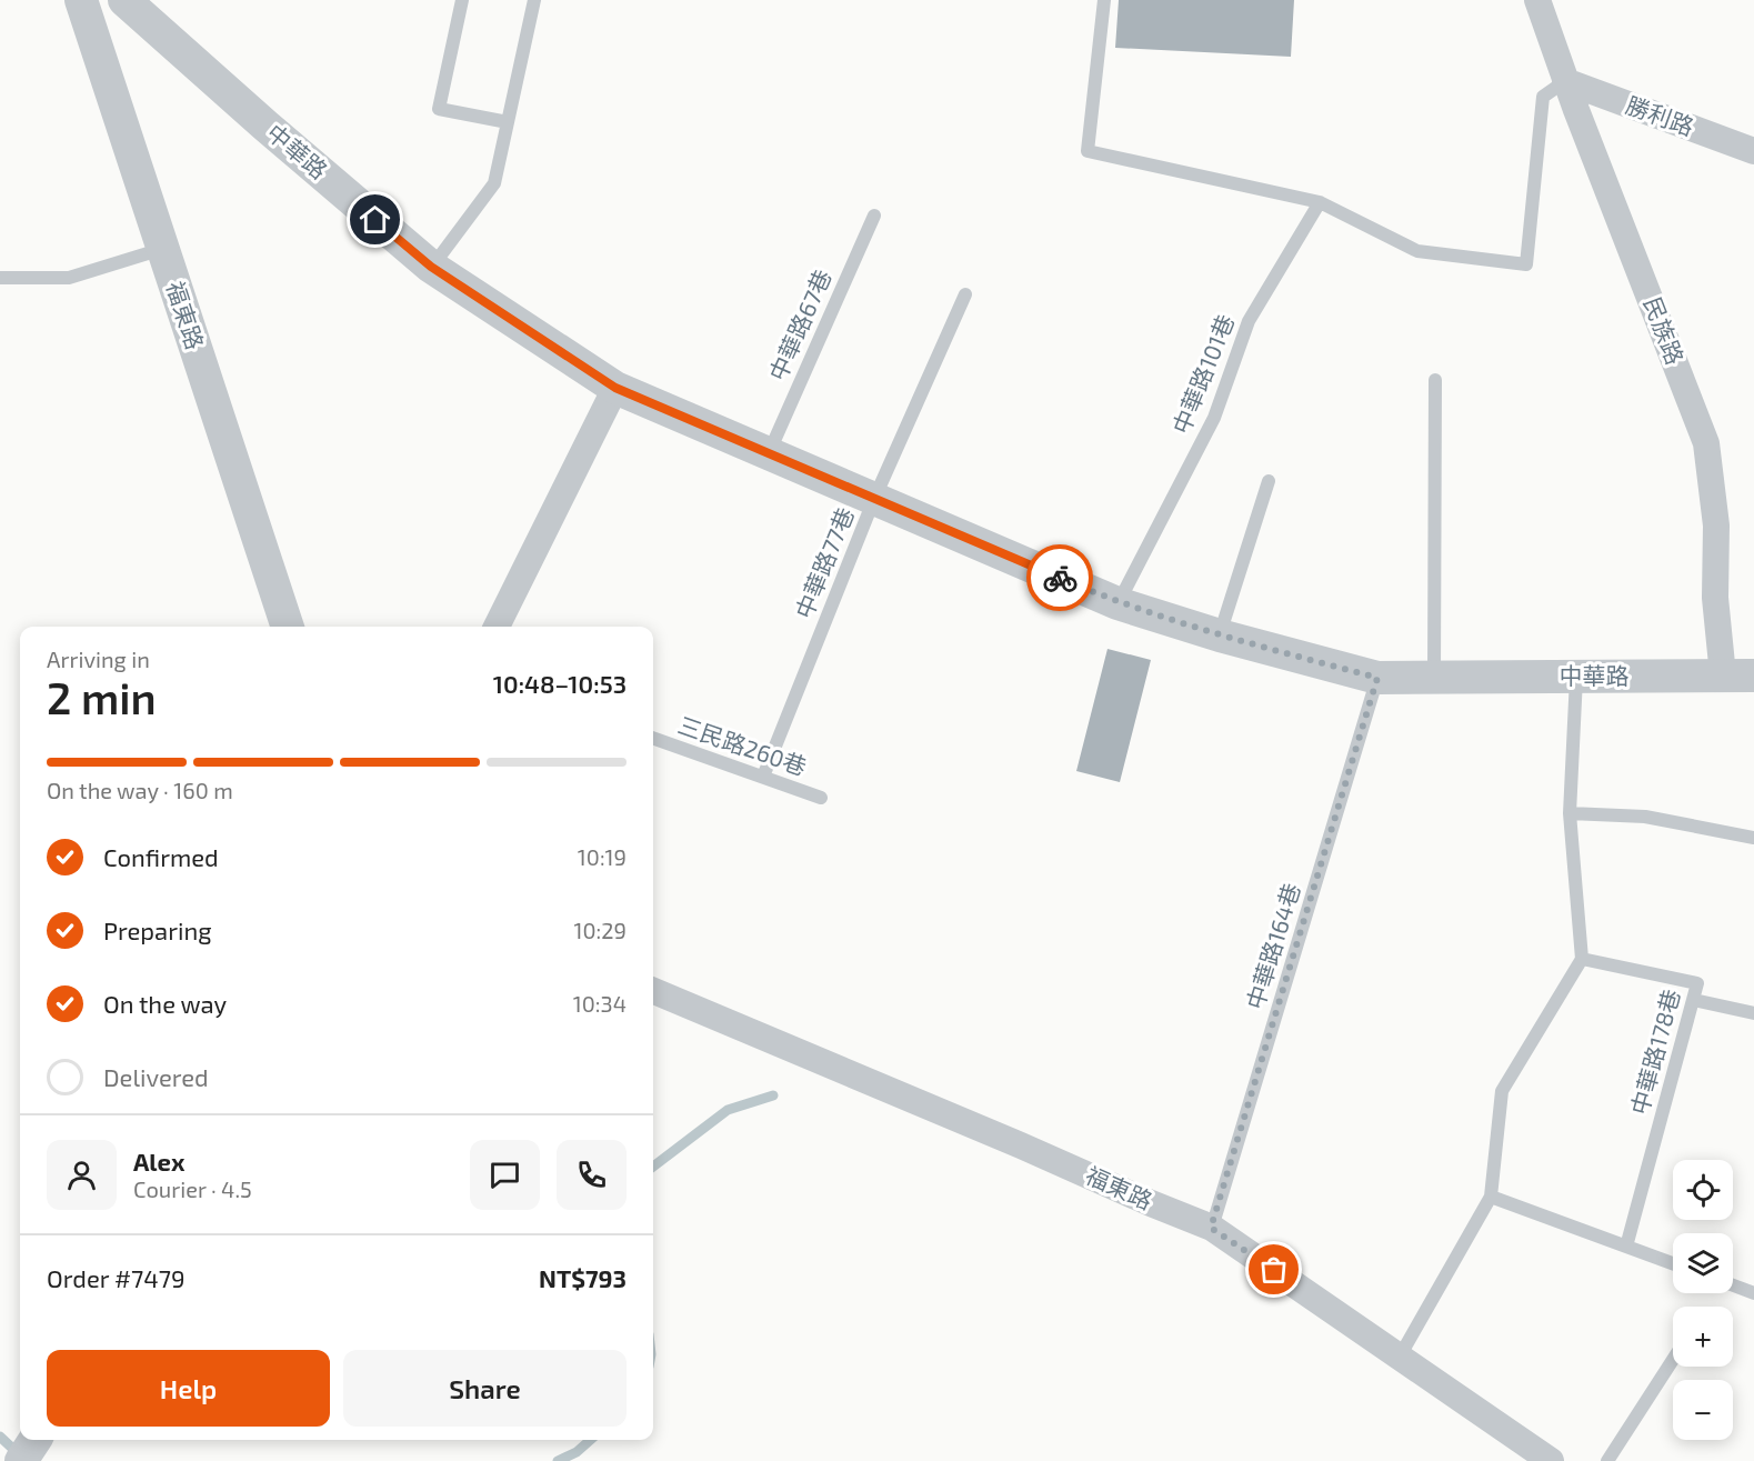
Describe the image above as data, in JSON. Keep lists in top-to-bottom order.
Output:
{
  "streets": {
    "street": [
      "勝利路",
      "中華路",
      "福東路",
      "民族路"
    ],
    "lane": [
      "中華路67巷",
      "中華路101巷",
      "中華路77巷",
      "三民路260巷",
      "中華路164巷",
      "中華路178巷"
    ]
  },
  "crossings": [
    ["勝利路", "民族路"],
    ["中華路", "中華路67巷"],
    ["中華路", "民族路"],
    ["中華路", "中華路101巷"],
    ["中華路", "中華路77巷"],
    ["中華路", "中華路164巷"],
    ["福東路", "中華路164巷"],
    ["中華路77巷", "三民路260巷"]
  ],
  "page": {
    "heading": ["2 min", "Arriving in", "10:48–10:53"],
    "panel": [
      "Alex",
      "Courier · 4.5",
      "Order #7479",
      "NT$793"
    ],
    "bar": "On the way · 160 m",
    "list": [
      ["Confirmed", "10:19"],
      ["Preparing", "10:29"],
      ["On the way", "10:34"],
      "Delivered"
    ],
    "map_buttons": ["+", "−"],
    "buttons": ["Help", "Share"]
  }
}
